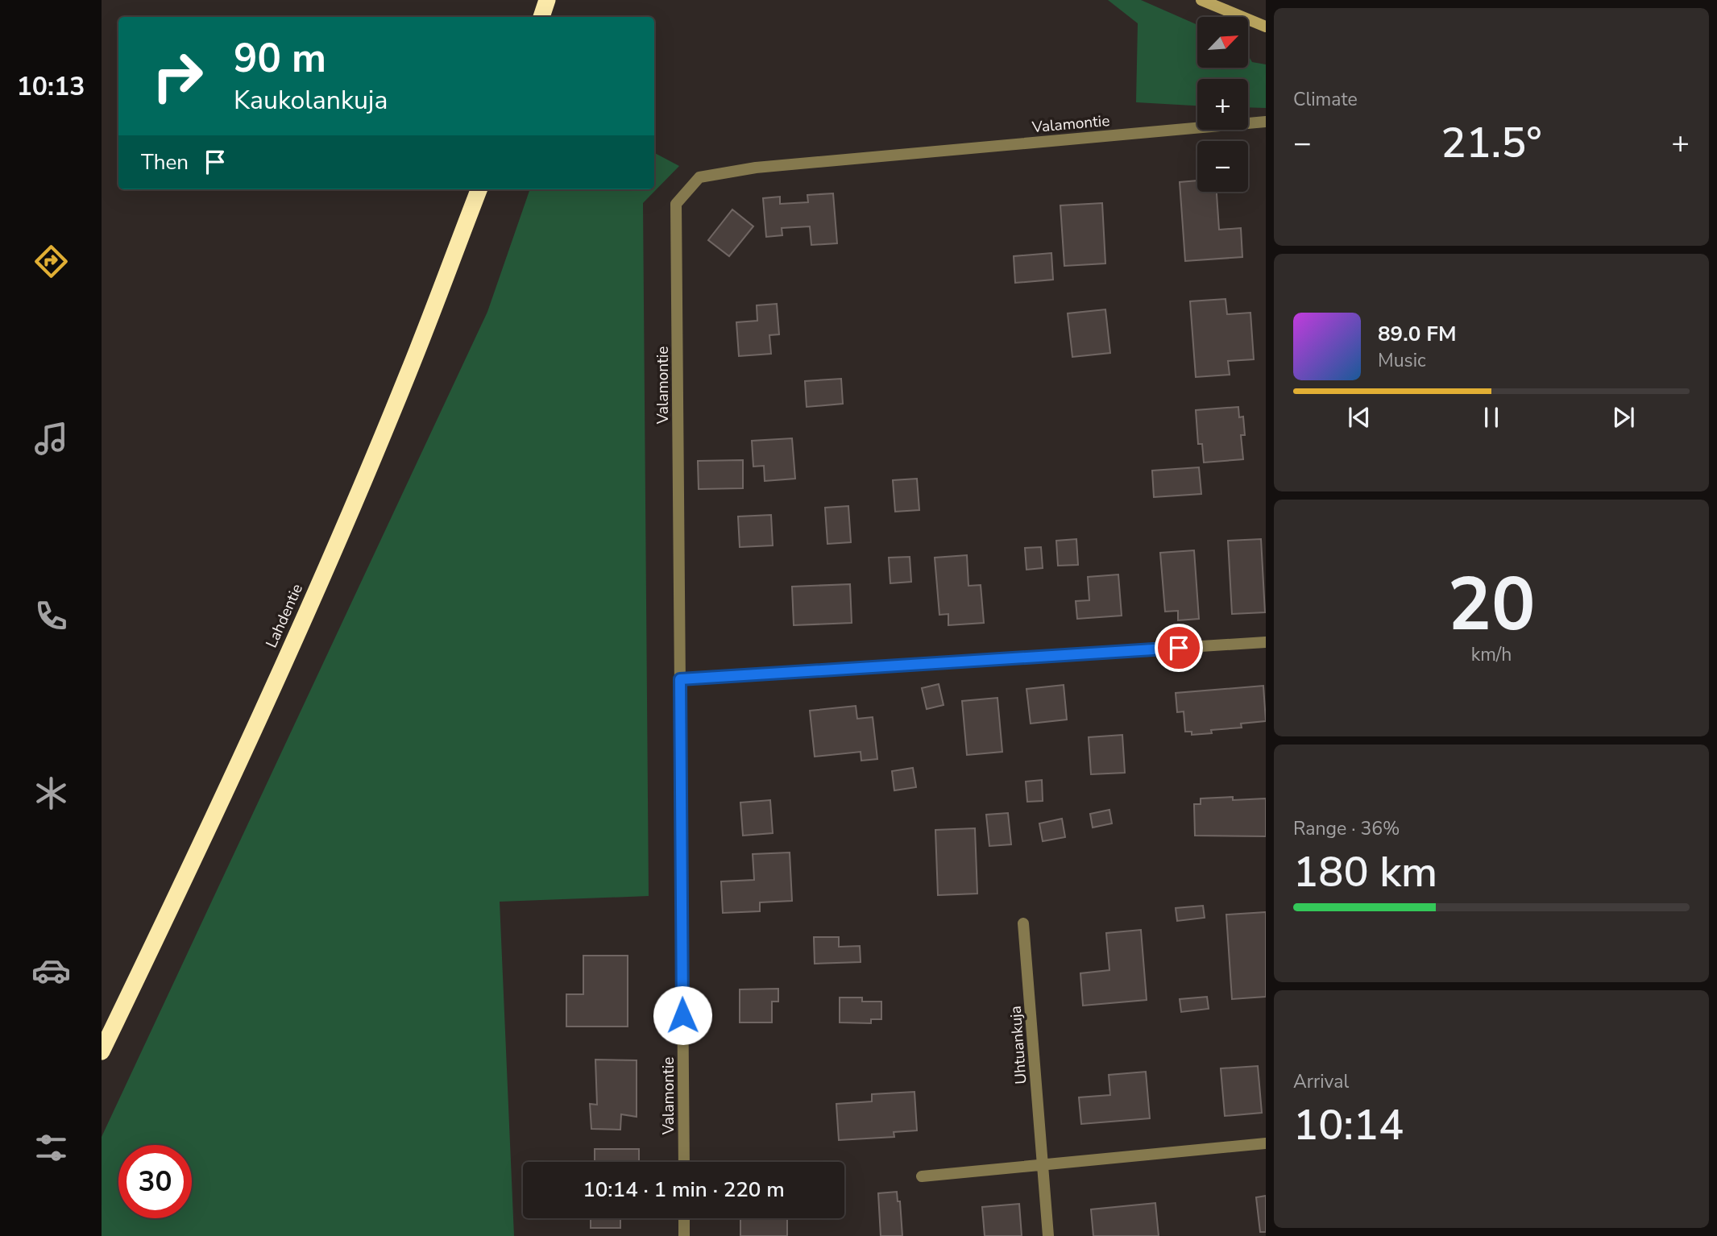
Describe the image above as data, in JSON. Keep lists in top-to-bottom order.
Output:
{
  "streets": {
    "highway": ["Lahdentie"],
    "street": ["Valamontie", "Uhtuankuja"]
  },
  "north": "top right",
  "page": {
    "tabs": "10:13",
    "tile": [
      "Climate",
      ["20", "km/h"],
      ["Range · 36%", "180 km"],
      ["Arrival", "10:14"]
    ],
    "map_buttons": ["+", "−"],
    "turn": ["90 m", "Kaukolankuja"],
    "heat": ["−", "21.5°", "+"],
    "then": "Then",
    "song": ["89.0 FM", "Music"],
    "limit": "30",
    "trip": "10:14 · 1 min · 220 m"
  }
}
